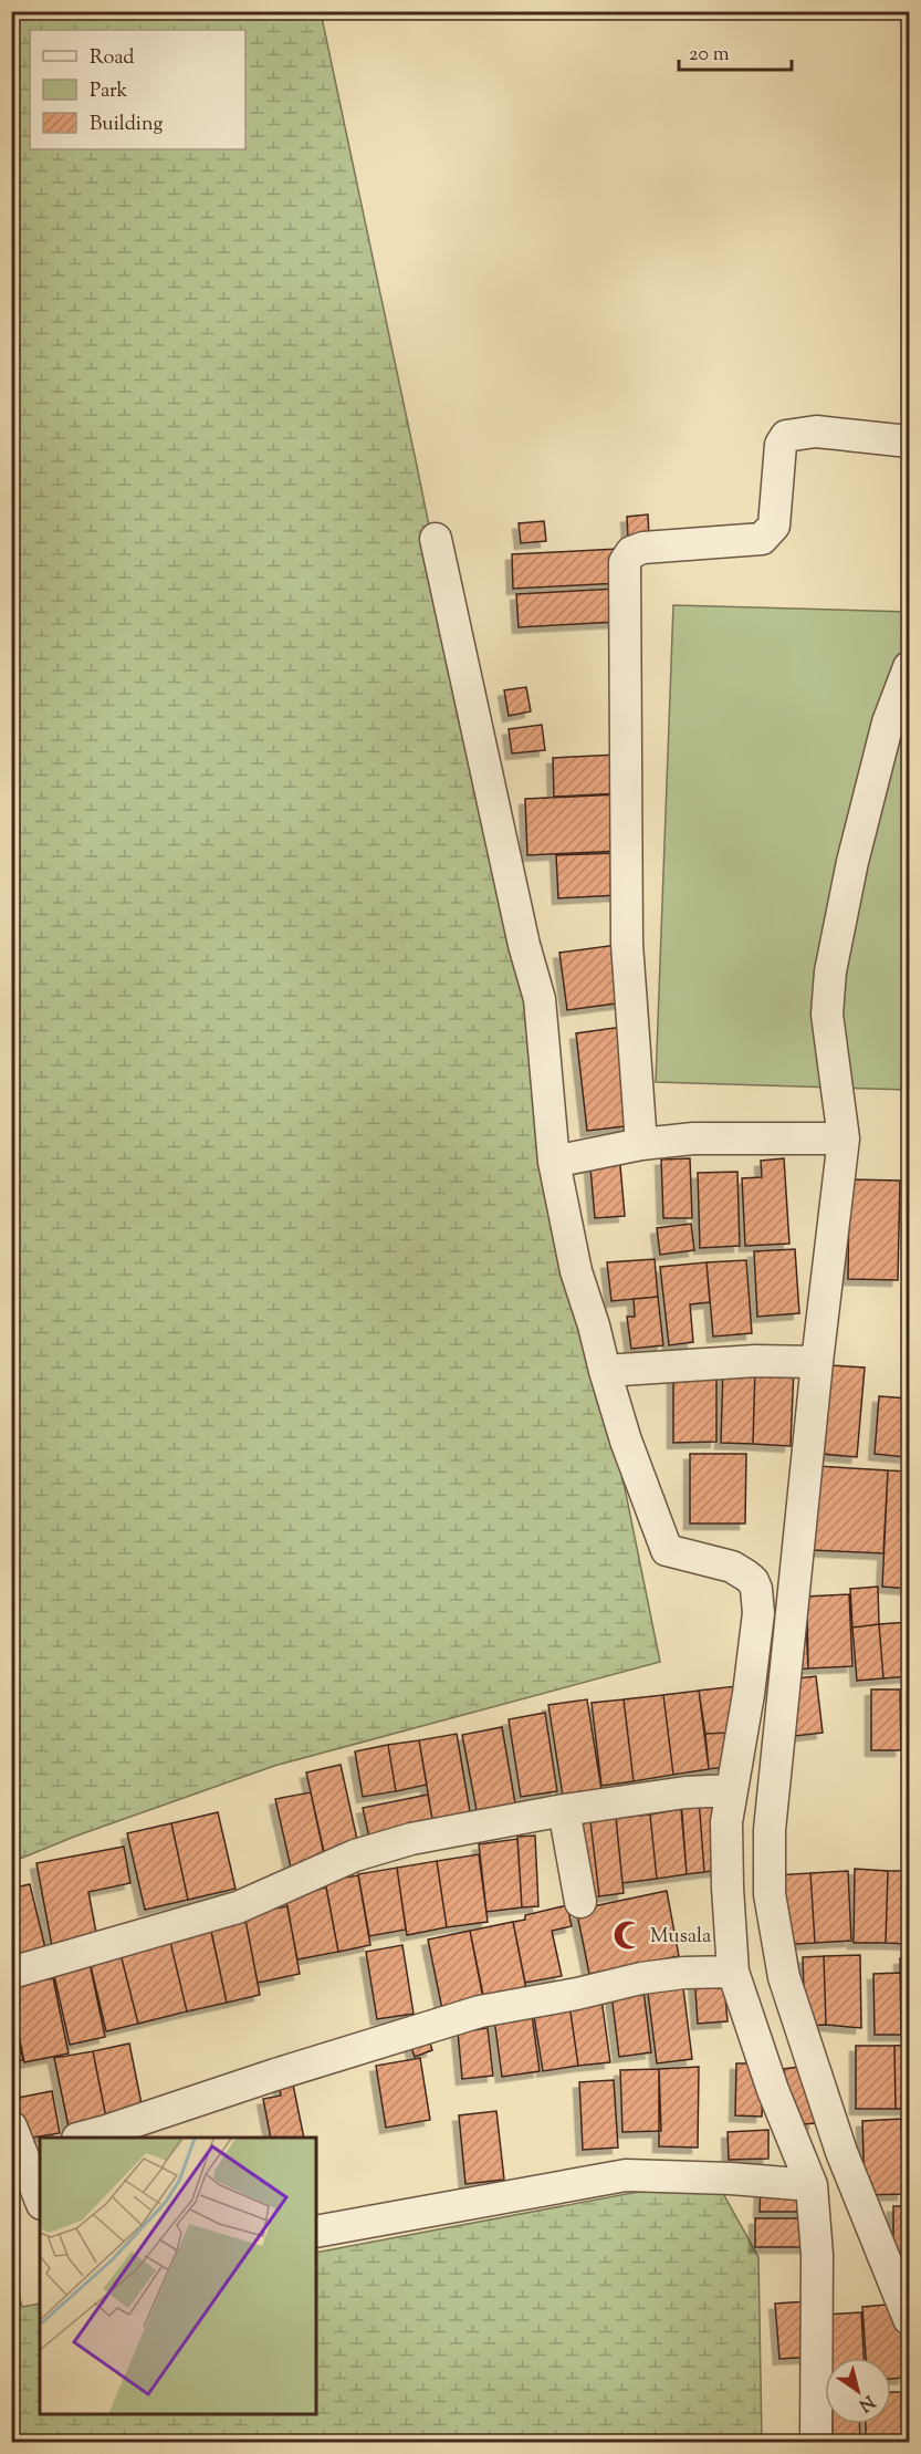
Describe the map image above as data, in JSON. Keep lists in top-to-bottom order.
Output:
{
  "places": {
    "mosque": ["Musala"]
  },
  "legend": ["Road", "Park", "Building"],
  "scale_bar": "20 m",
  "north": "bottom right"
}
